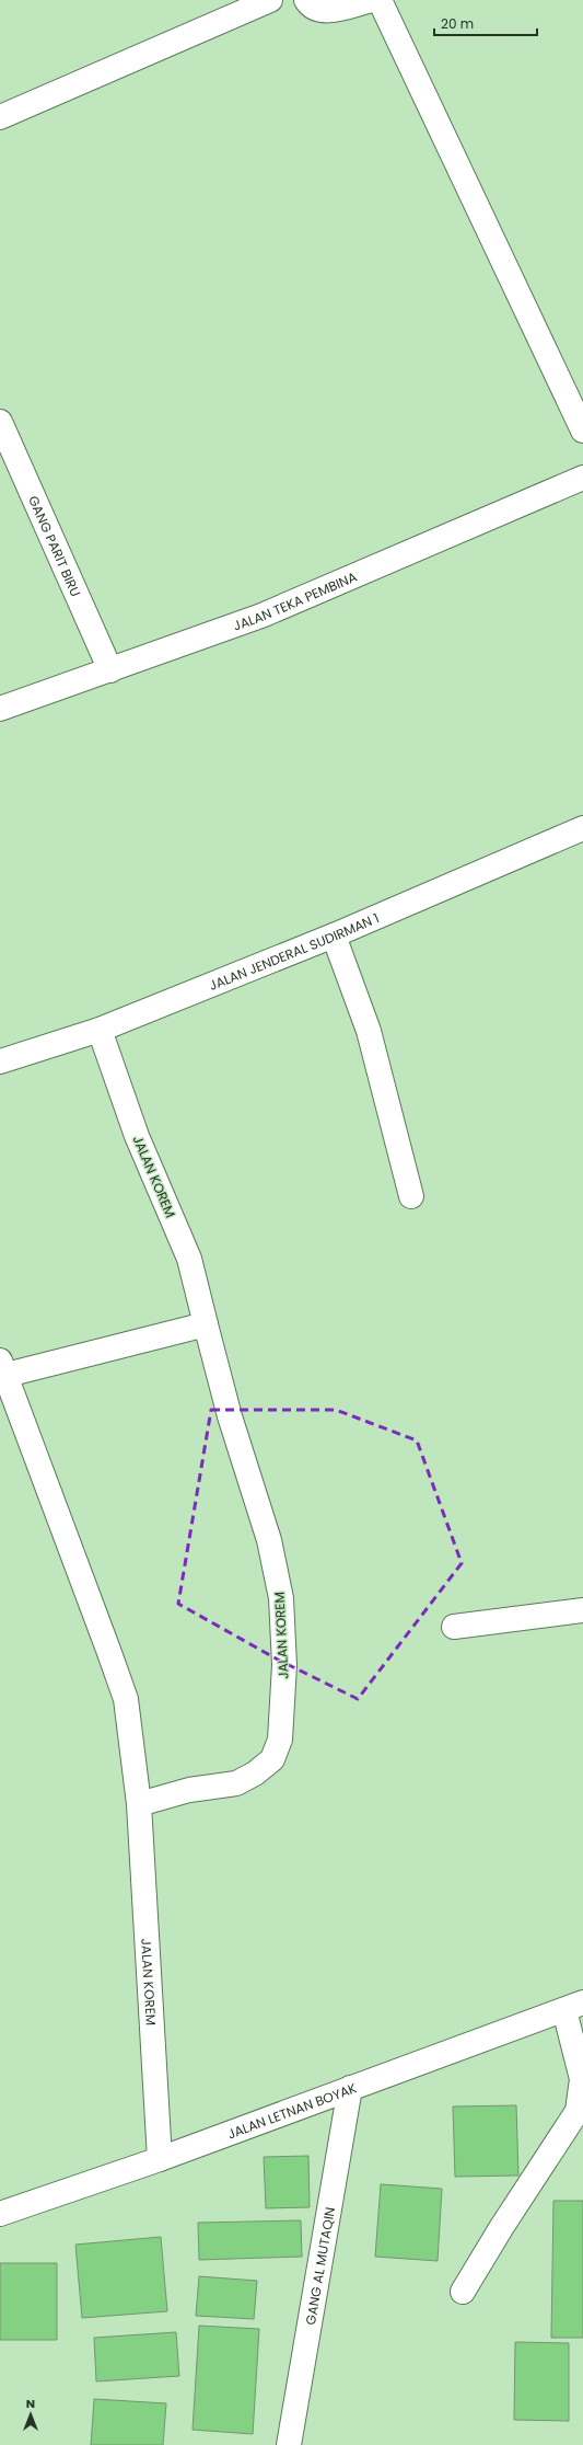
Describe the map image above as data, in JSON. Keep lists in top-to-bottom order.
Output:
{
  "streets": {
    "street": [
      "GANG PARIT BIRU",
      "JALAN TEKA PEMBINA",
      "JALAN JENDERAL SUDIRMAN 1",
      "JALAN KOREM",
      "JALAN LETNAN BOYAK",
      "GANG AL MUTAQIN"
    ]
  },
  "crossings": [
    ["GANG PARIT BIRU", "JALAN TEKA PEMBINA"],
    ["JALAN JENDERAL SUDIRMAN 1", "JALAN KOREM"],
    ["JALAN KOREM", "JALAN LETNAN BOYAK"],
    ["JALAN LETNAN BOYAK", "GANG AL MUTAQIN"]
  ],
  "scale_bar": "20 m",
  "north": "top"
}
